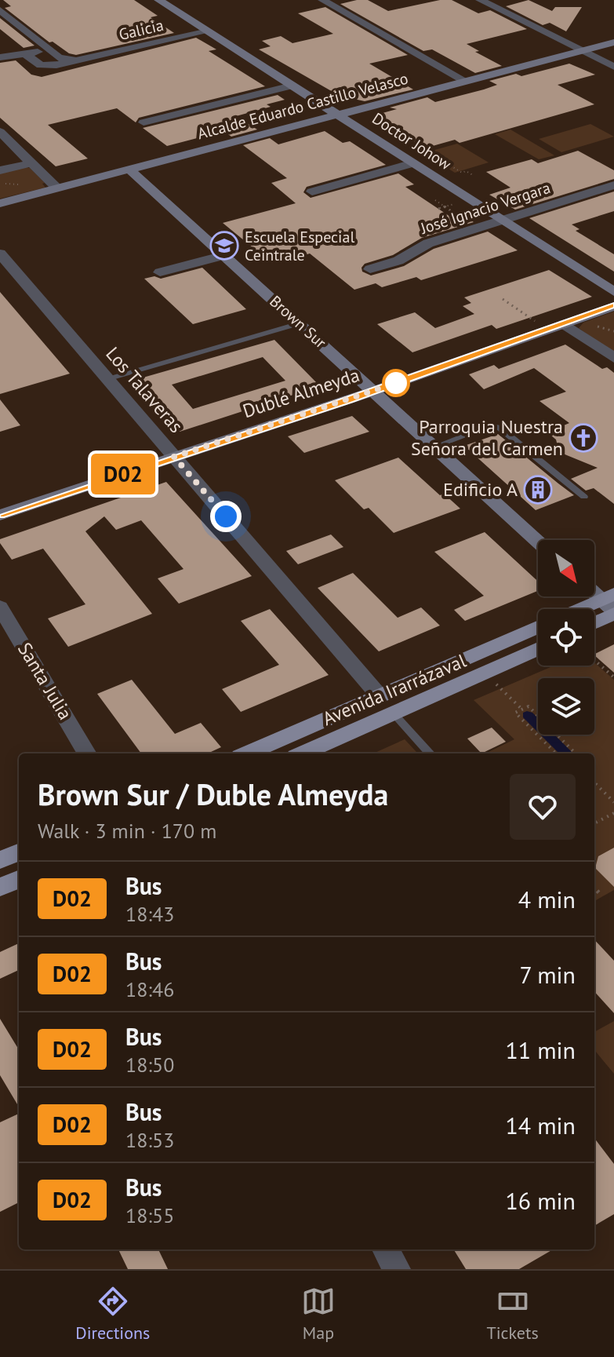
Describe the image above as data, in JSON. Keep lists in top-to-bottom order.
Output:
{
  "streets": {
    "main road": ["Avenida Irarrázaval"],
    "street": [
      "Galicia",
      "Alcalde Eduardo Castillo Velasco",
      "Doctor Johow",
      "José Ignacio Vergara",
      "Brown Sur",
      "Los Talaveras",
      "Dublé Almeyda",
      "Santa Julia"
    ]
  },
  "crossings": [
    ["Galicia", "Doctor Johow"],
    ["Alcalde Eduardo Castillo Velasco", "Doctor Johow"],
    ["Alcalde Eduardo Castillo Velasco", "Brown Sur"],
    ["Doctor Johow", "José Ignacio Vergara"],
    ["Brown Sur", "Dublé Almeyda"],
    ["Los Talaveras", "Dublé Almeyda"],
    ["Los Talaveras", "Avenida Irarrázaval"]
  ],
  "places": {
    "school or university": ["Escuela Especial Ceintrale"],
    "church": ["Parroquia Nuestra Señora del Carmen"],
    "building": ["Edificio A"]
  },
  "lines": ["bus line D02"],
  "north": "bottom right",
  "page": {
    "on_map": "D02",
    "heading": ["Brown Sur / Duble Almeyda", "Walk · 3 min · 170 m"],
    "list": [
      {
        "mark": "D02",
        "name": "Bus",
        "note": "18:43",
        "value": "4 min"
      },
      {
        "mark": "D02",
        "name": "Bus",
        "note": "18:46",
        "value": "7 min"
      },
      {
        "mark": "D02",
        "name": "Bus",
        "note": "18:50",
        "value": "11 min"
      },
      {
        "mark": "D02",
        "name": "Bus",
        "note": "18:53",
        "value": "14 min"
      },
      {
        "mark": "D02",
        "name": "Bus",
        "note": "18:55",
        "value": "16 min"
      }
    ],
    "tabs": ["Directions", "Map", "Tickets"]
  }
}
